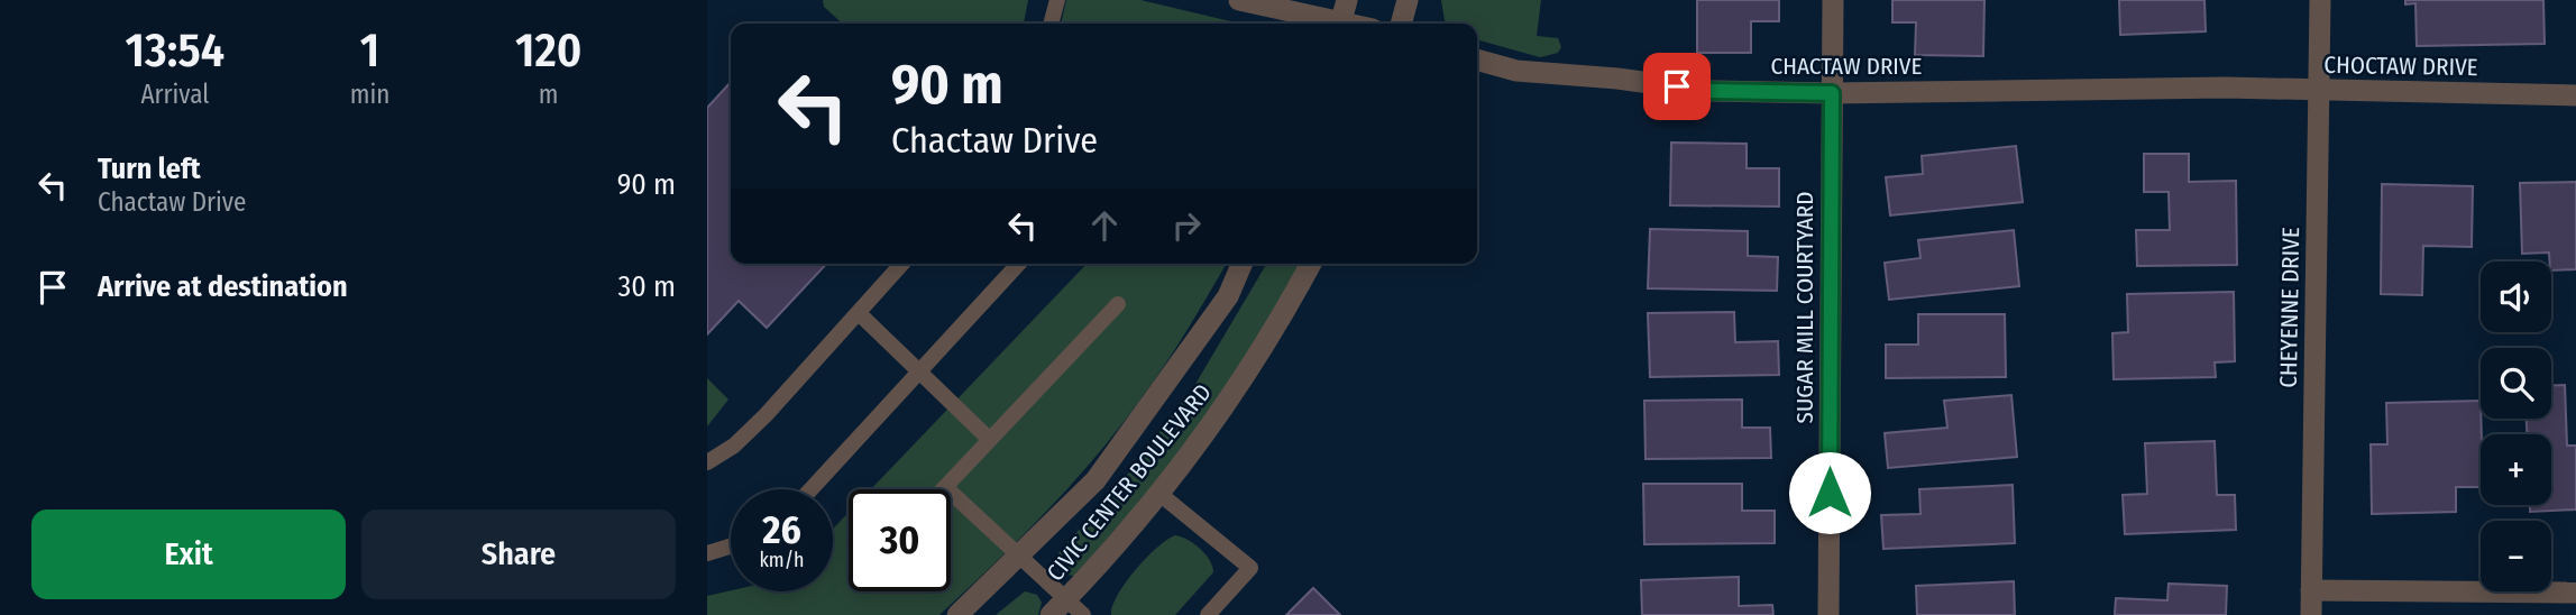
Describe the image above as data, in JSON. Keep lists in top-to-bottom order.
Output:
{
  "streets": {
    "street": [
      "CHACTAW DRIVE",
      "CHOCTAW DRIVE",
      "SUGAR MILL COURTYARD",
      "CHEYENNE DRIVE",
      "CIVIC CENTER BOULEVARD"
    ]
  },
  "crossings": [
    ["CHACTAW DRIVE", "CHOCTAW DRIVE"],
    ["CHACTAW DRIVE", "SUGAR MILL COURTYARD"],
    ["CHOCTAW DRIVE", "CHEYENNE DRIVE"]
  ],
  "page": {
    "eta": [
      "13:54",
      "Arrival",
      "1",
      "min",
      "120",
      "m"
    ],
    "turn": ["90 m", "Chactaw Drive"],
    "list": [
      {
        "name": "Turn left",
        "note": "Chactaw Drive",
        "value": "90 m"
      },
      {
        "name": "Arrive at destination",
        "value": "30 m"
      }
    ],
    "map_buttons": ["+", "−"],
    "speed": "26 km/h",
    "limit": "30",
    "buttons": ["Exit", "Share"]
  }
}
